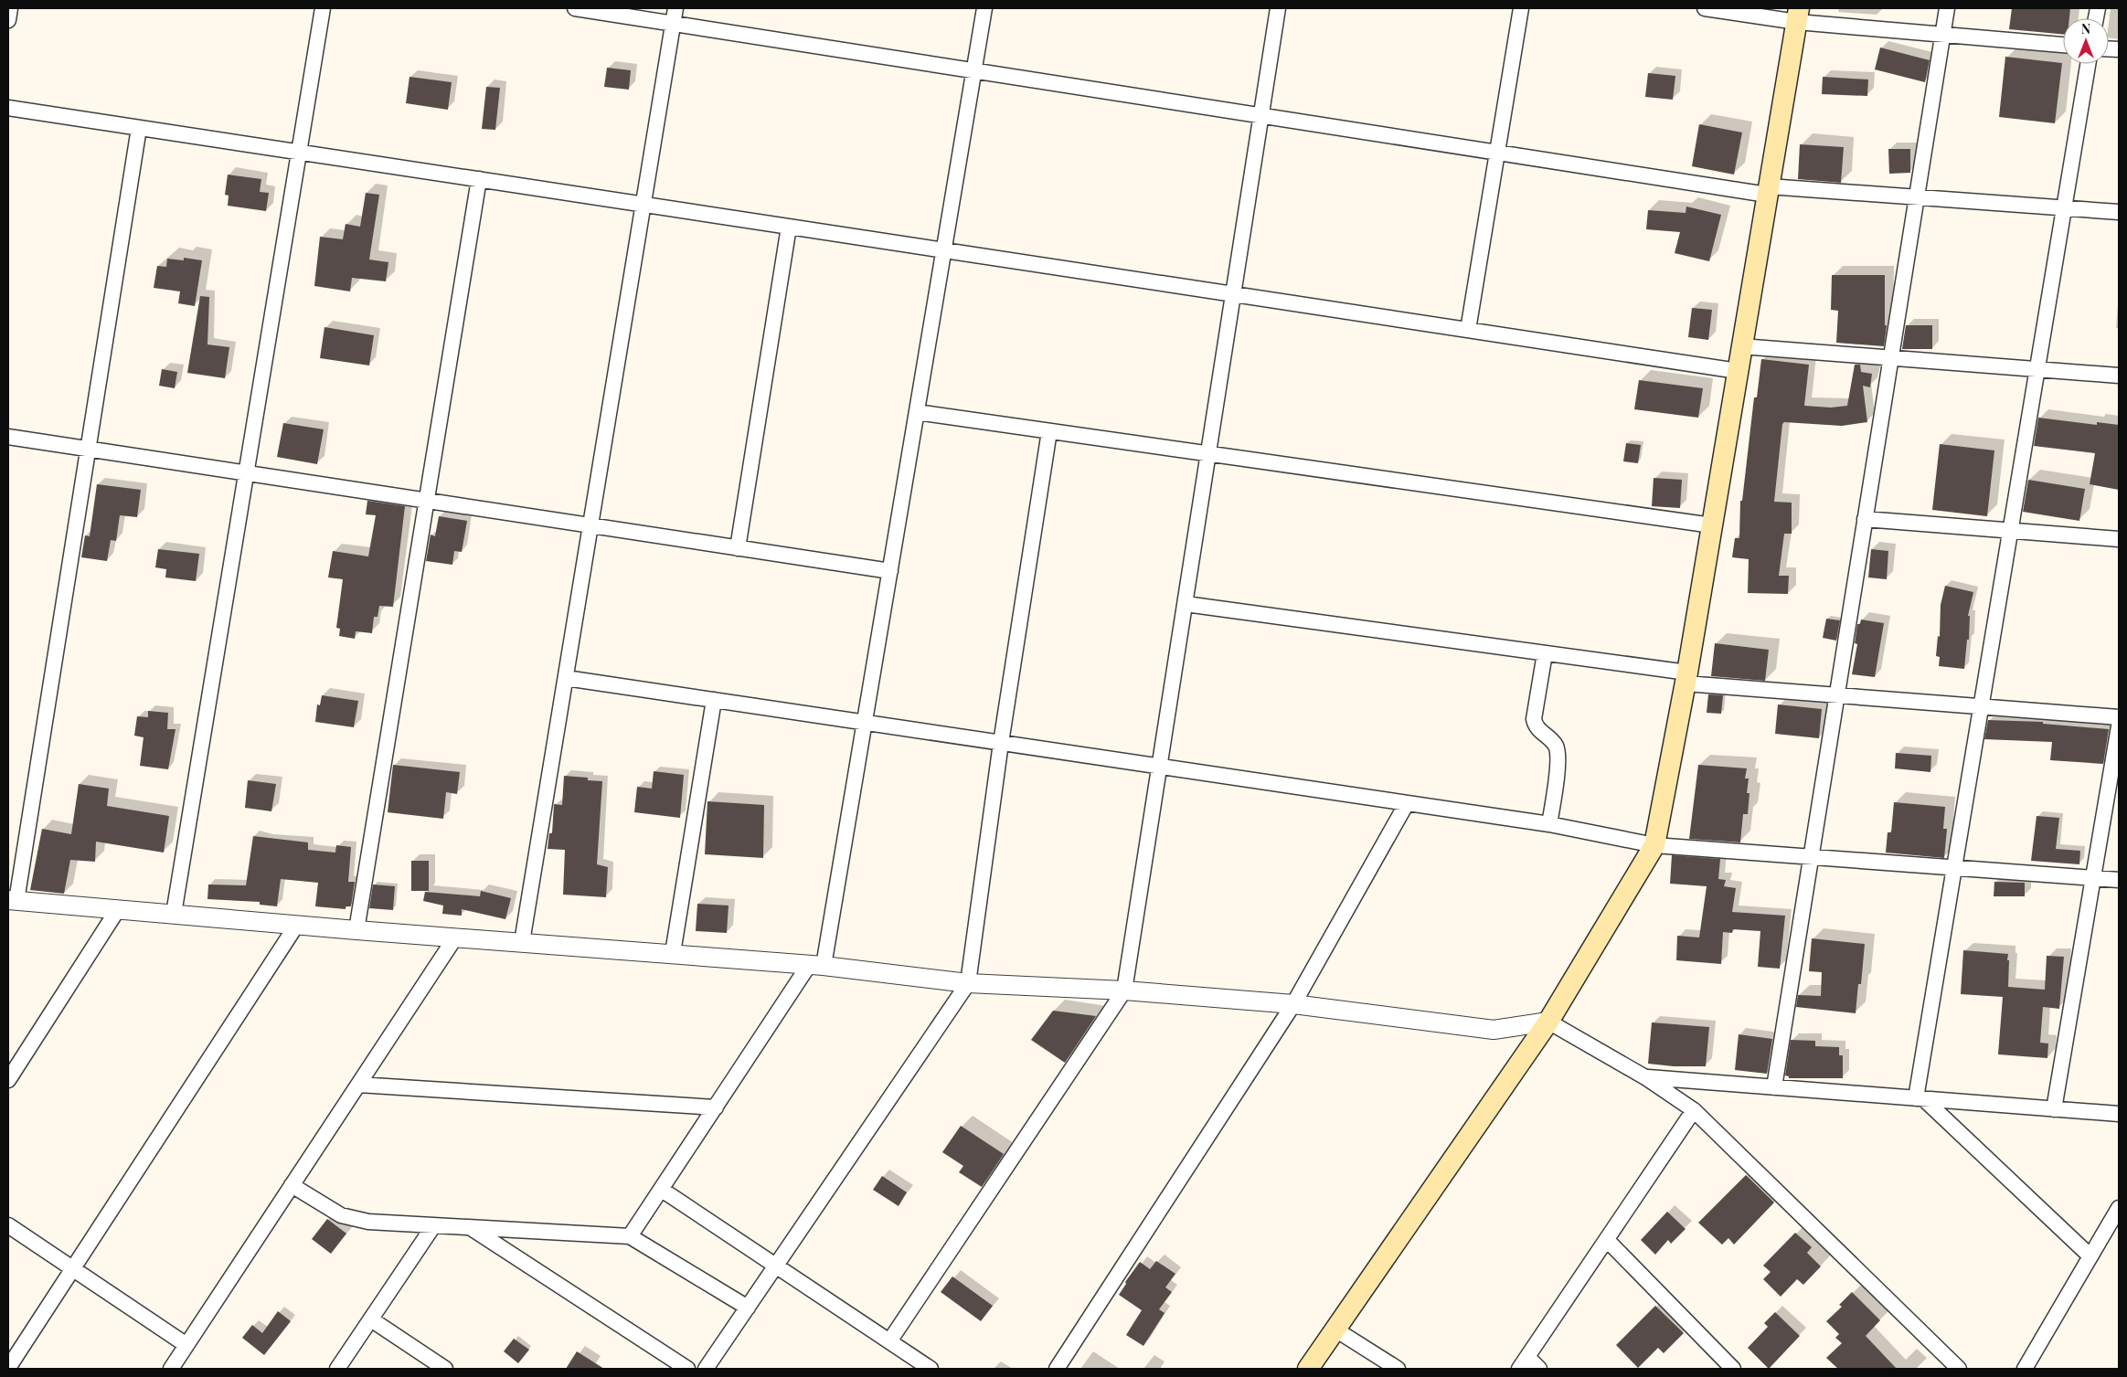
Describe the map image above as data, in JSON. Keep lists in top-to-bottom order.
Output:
{
  "north": "top"
}
